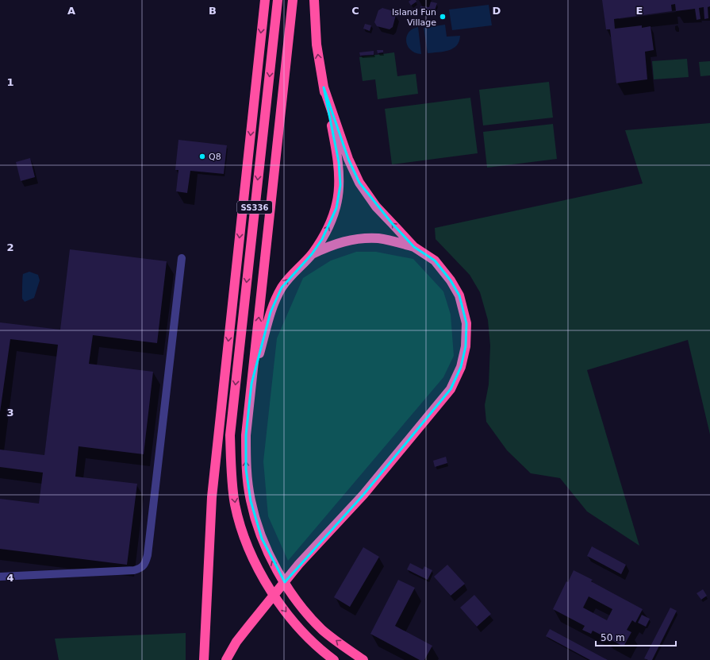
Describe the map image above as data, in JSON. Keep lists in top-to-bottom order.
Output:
{
  "streets": {
    "highway": ["SS336"]
  },
  "places": ["Island Fun Village", "Q8"],
  "scale_bar": "50 m",
  "grid": {
    "columns": [
      "A",
      "B",
      "C",
      "D",
      "E"
    ],
    "rows": [
      "1",
      "2",
      "3",
      "4"
    ]
  }
}
